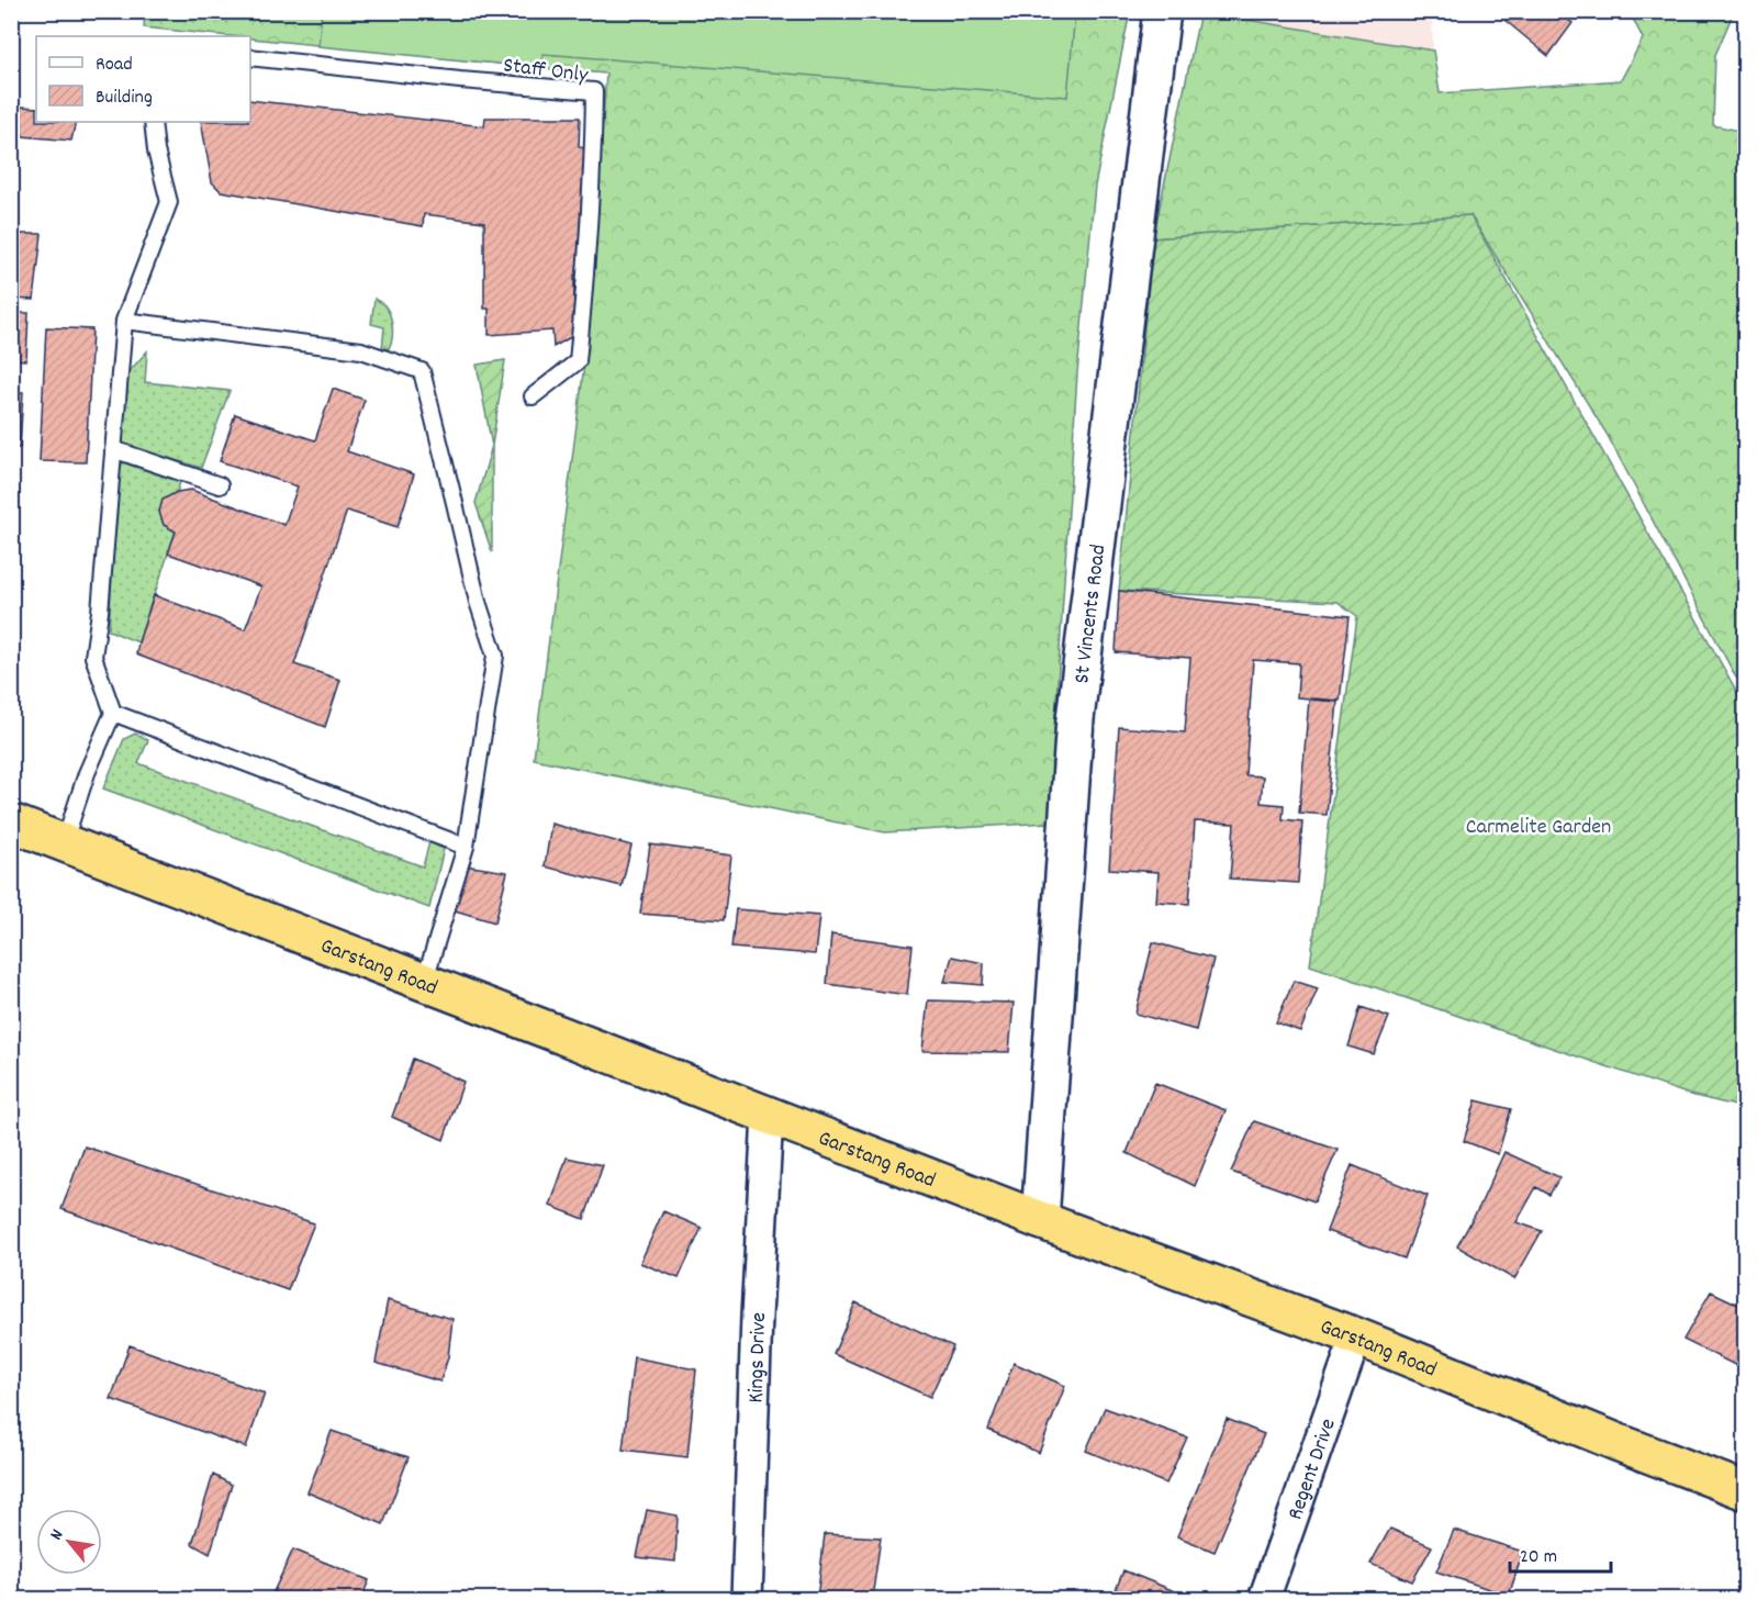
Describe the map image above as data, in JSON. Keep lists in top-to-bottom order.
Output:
{
  "streets": {
    "highway": ["Garstang Road"],
    "street": ["St Vincents Road", "Kings Drive", "Regent Drive"],
    "lane": ["Staff Only"]
  },
  "crossings": [
    ["St Vincents Road", "Garstang Road"],
    ["Garstang Road", "Kings Drive"],
    ["Garstang Road", "Regent Drive"]
  ],
  "parks": ["Carmelite Garden"],
  "legend": ["Road", "Building"],
  "scale_bar": "20 m",
  "north": "top left"
}
